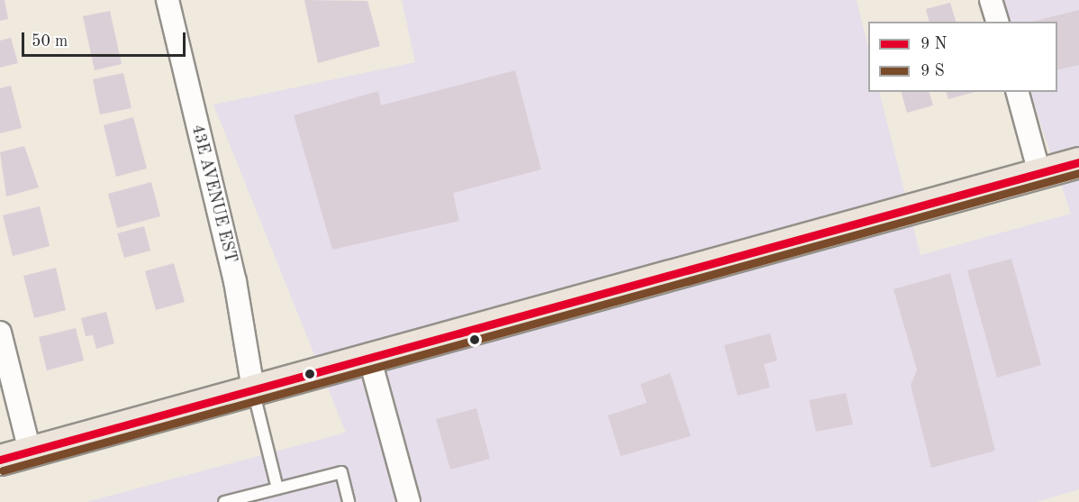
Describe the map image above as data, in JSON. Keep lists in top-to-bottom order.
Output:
{
  "streets": {
    "street": ["43E AVENUE EST"]
  },
  "legend": ["9 N", "9 S"],
  "scale_bar": "50 m"
}
